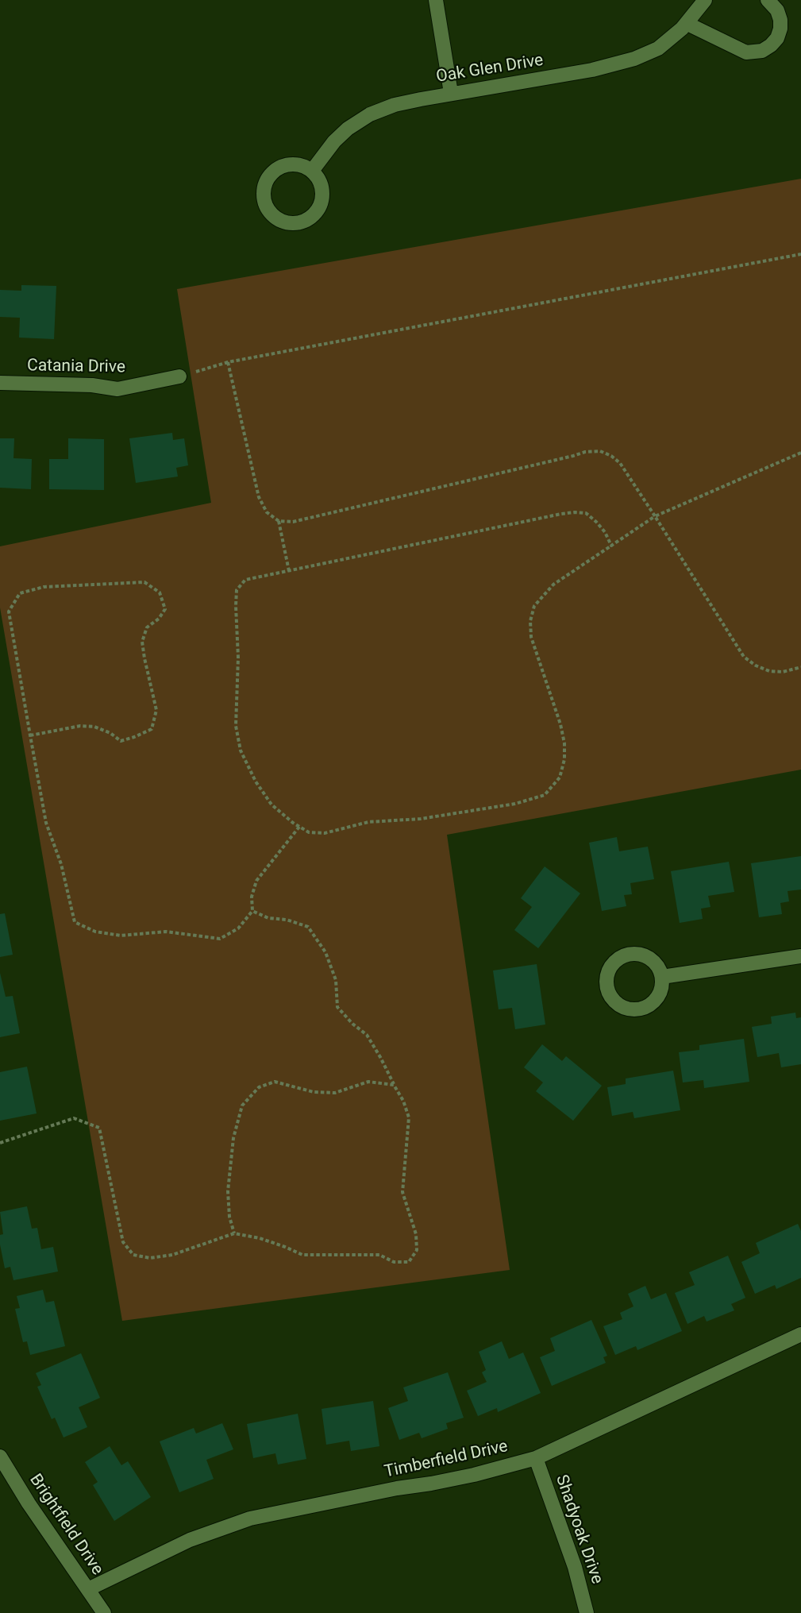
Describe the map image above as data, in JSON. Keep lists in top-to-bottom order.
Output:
{
  "streets": {
    "street": [
      "Oak Glen Drive",
      "Catania Drive",
      "Timberfield Drive",
      "Brightfield Drive",
      "Shadyoak Drive"
    ]
  },
  "crossings": [
    ["Timberfield Drive", "Brightfield Drive"],
    ["Timberfield Drive", "Shadyoak Drive"]
  ]
}
